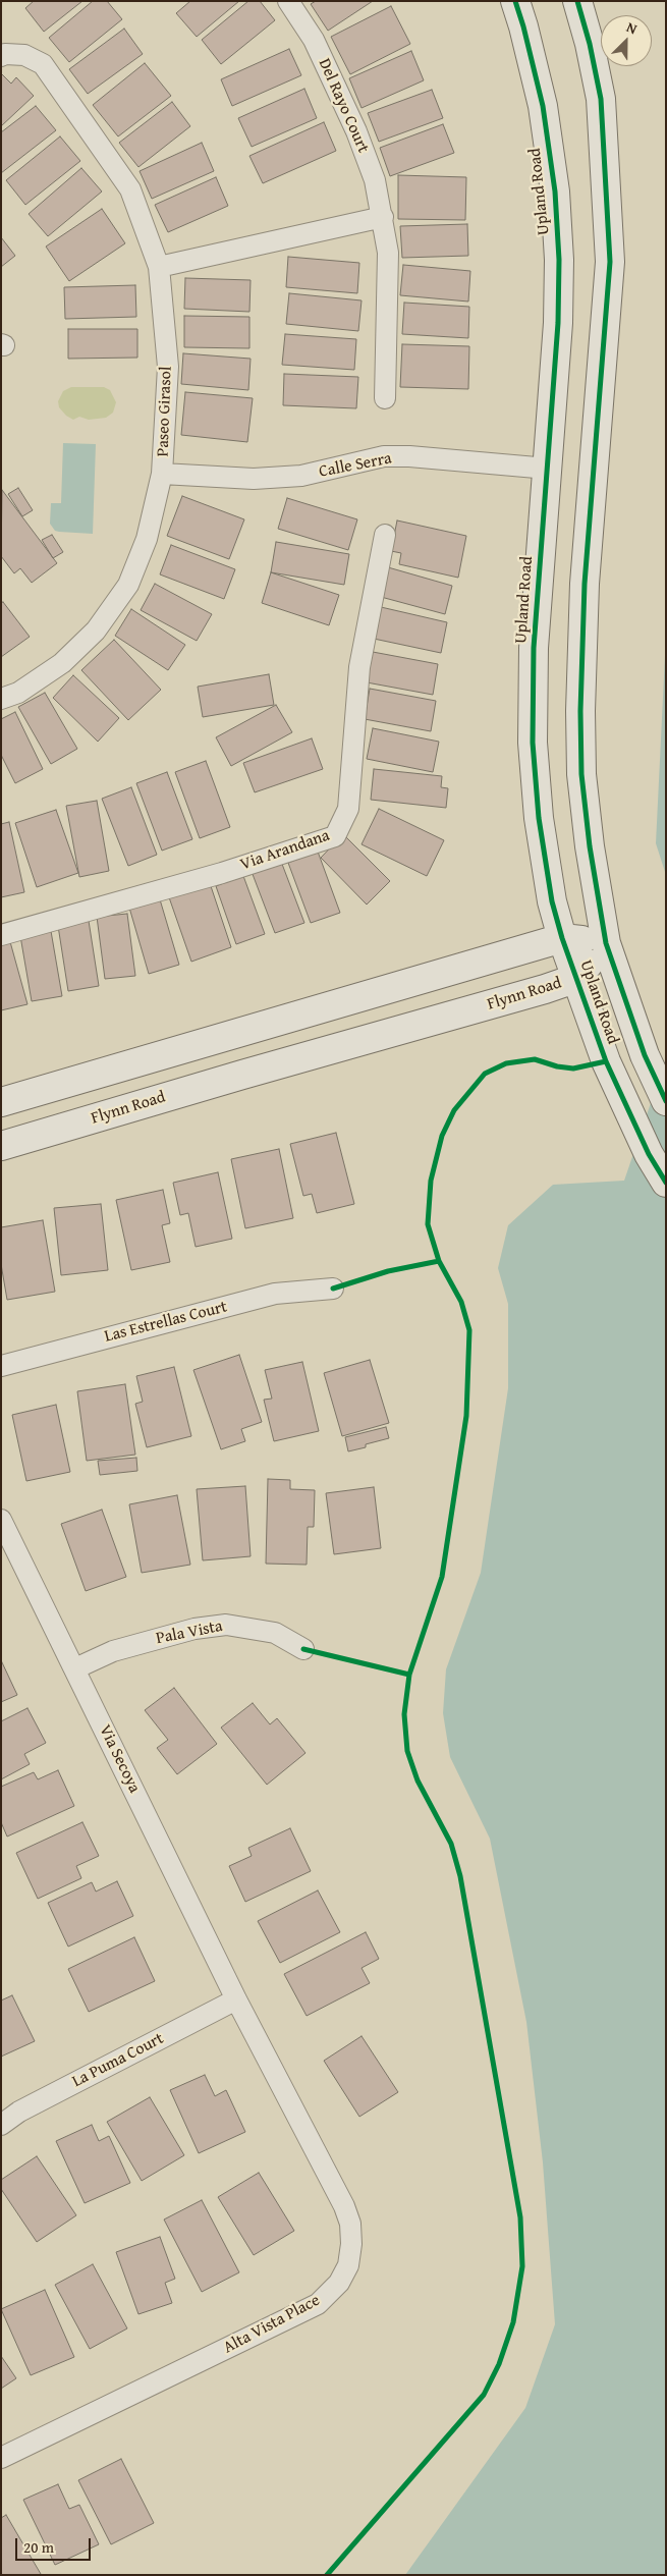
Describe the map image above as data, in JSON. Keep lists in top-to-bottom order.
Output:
{
  "streets": {
    "main road": ["Upland Road", "Flynn Road"],
    "street": [
      "Del Rayo Court",
      "Paseo Girasol",
      "Calle Serra",
      "Via Arandana",
      "Las Estrellas Court",
      "Pala Vista",
      "Via Secoya",
      "La Puma Court",
      "Alta Vista Place"
    ]
  },
  "crossings": [
    ["Upland Road", "Calle Serra"],
    ["Upland Road", "Flynn Road"],
    ["Paseo Girasol", "Calle Serra"],
    ["Pala Vista", "Via Secoya"],
    ["Via Secoya", "La Puma Court"],
    ["Via Secoya", "Alta Vista Place"],
    ["La Puma Court", "Alta Vista Place"]
  ],
  "scale_bar": "20 m",
  "north": "top right"
}
